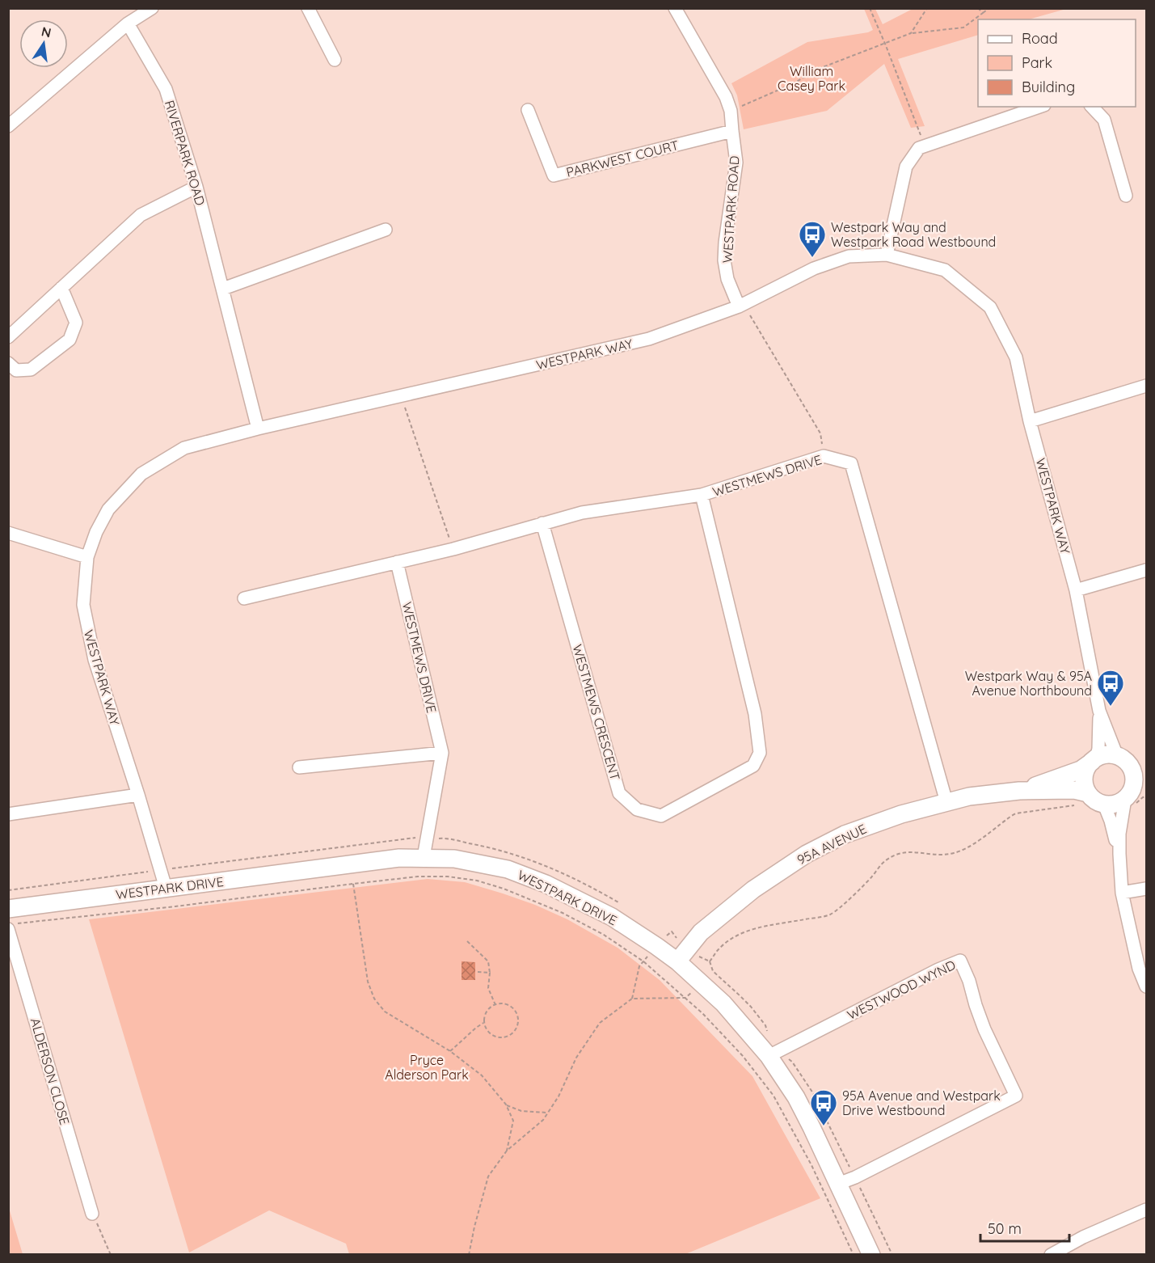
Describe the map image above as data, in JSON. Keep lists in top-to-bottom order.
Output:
{
  "streets": {
    "street": [
      "RIVERPARK ROAD",
      "PARKWEST COURT",
      "WESTPARK ROAD",
      "WESTPARK WAY",
      "WESTMEWS DRIVE",
      "WESTMEWS CRESCENT",
      "95A AVENUE",
      "WESTPARK DRIVE",
      "WESTWOOD WYND",
      "ALDERSON CLOSE"
    ]
  },
  "crossings": [
    ["RIVERPARK ROAD", "WESTPARK WAY"],
    ["PARKWEST COURT", "WESTPARK ROAD"],
    ["WESTPARK ROAD", "WESTPARK WAY"],
    ["WESTPARK WAY", "95A AVENUE"],
    ["WESTPARK WAY", "WESTPARK DRIVE"],
    ["WESTMEWS DRIVE", "WESTMEWS CRESCENT"],
    ["WESTMEWS DRIVE", "95A AVENUE"],
    ["WESTMEWS DRIVE", "WESTPARK DRIVE"],
    ["95A AVENUE", "WESTPARK DRIVE"],
    ["WESTPARK DRIVE", "WESTWOOD WYND"]
  ],
  "parks": ["William Casey Park", "Pryce Alderson Park"],
  "places": {
    "bus stop": ["Westpark Way and Westpark Road Westbound", "Westpark Way & 95A Avenue Northbound", "95A Avenue and Westpark Drive Westbound"]
  },
  "legend": ["Road", "Park", "Building"],
  "scale_bar": "50 m",
  "north": "top"
}
